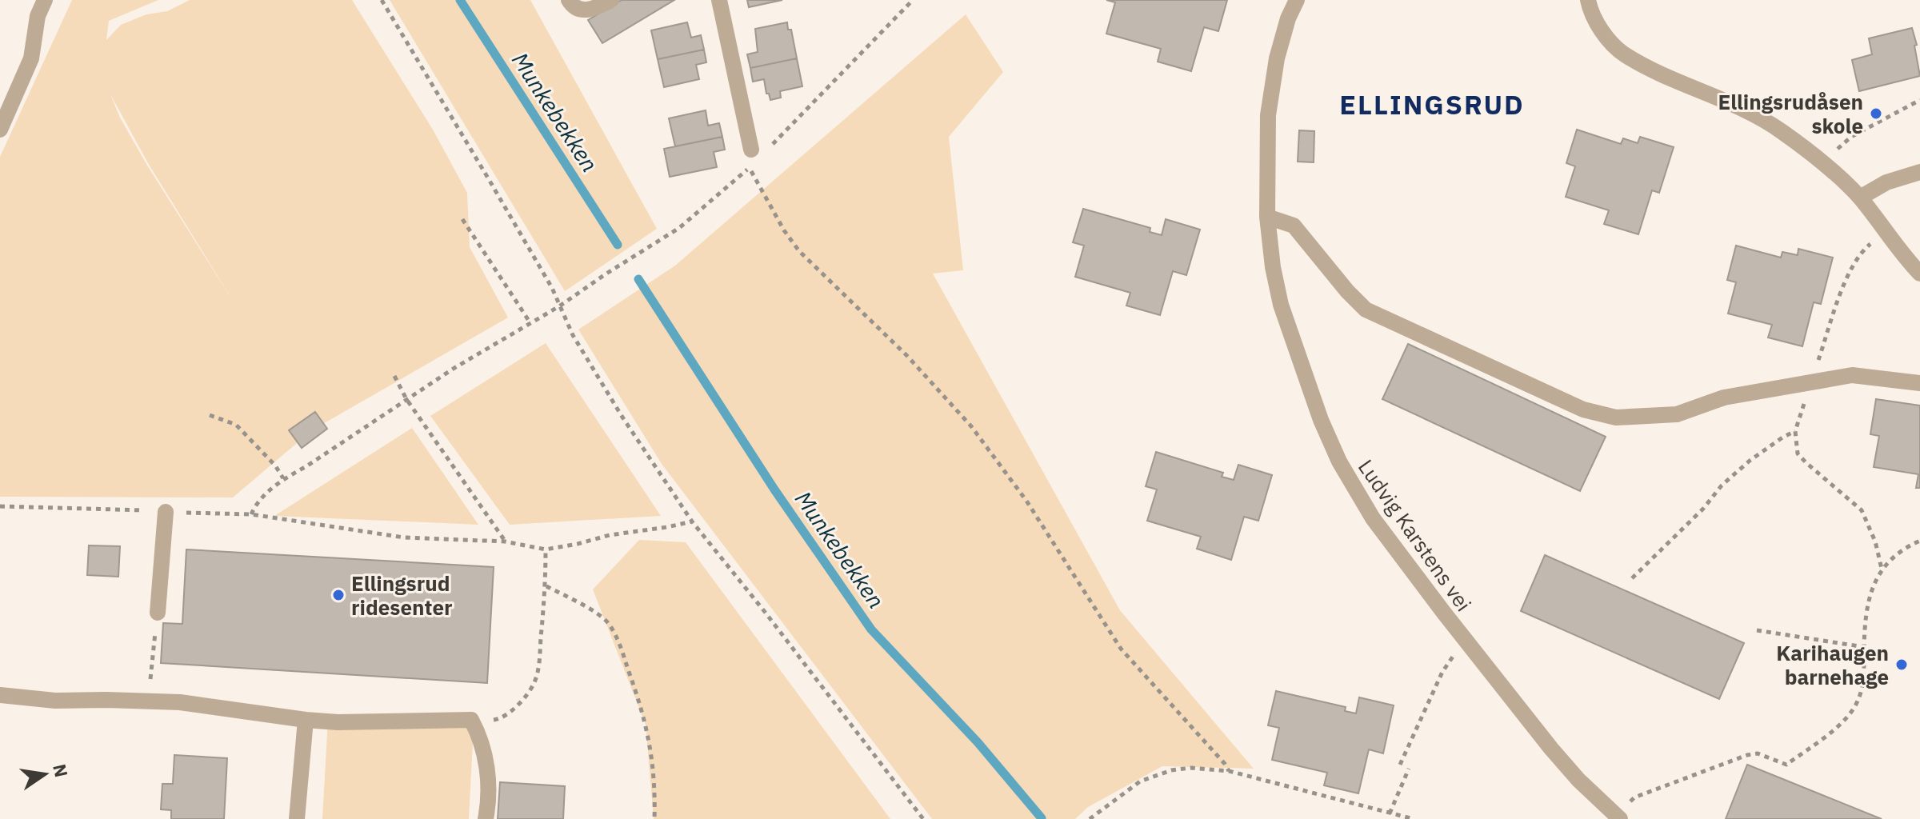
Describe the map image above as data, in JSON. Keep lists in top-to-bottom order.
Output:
{
  "streets": {
    "street": ["Ludvig Karstens vei"]
  },
  "districts": ["ELLINGSRUD"],
  "water": ["Munkebekken"],
  "places": ["Ellingsrudåsen skole", "Ellingsrud ridesenter", "Karihaugen barnehage"],
  "north": "right"
}
